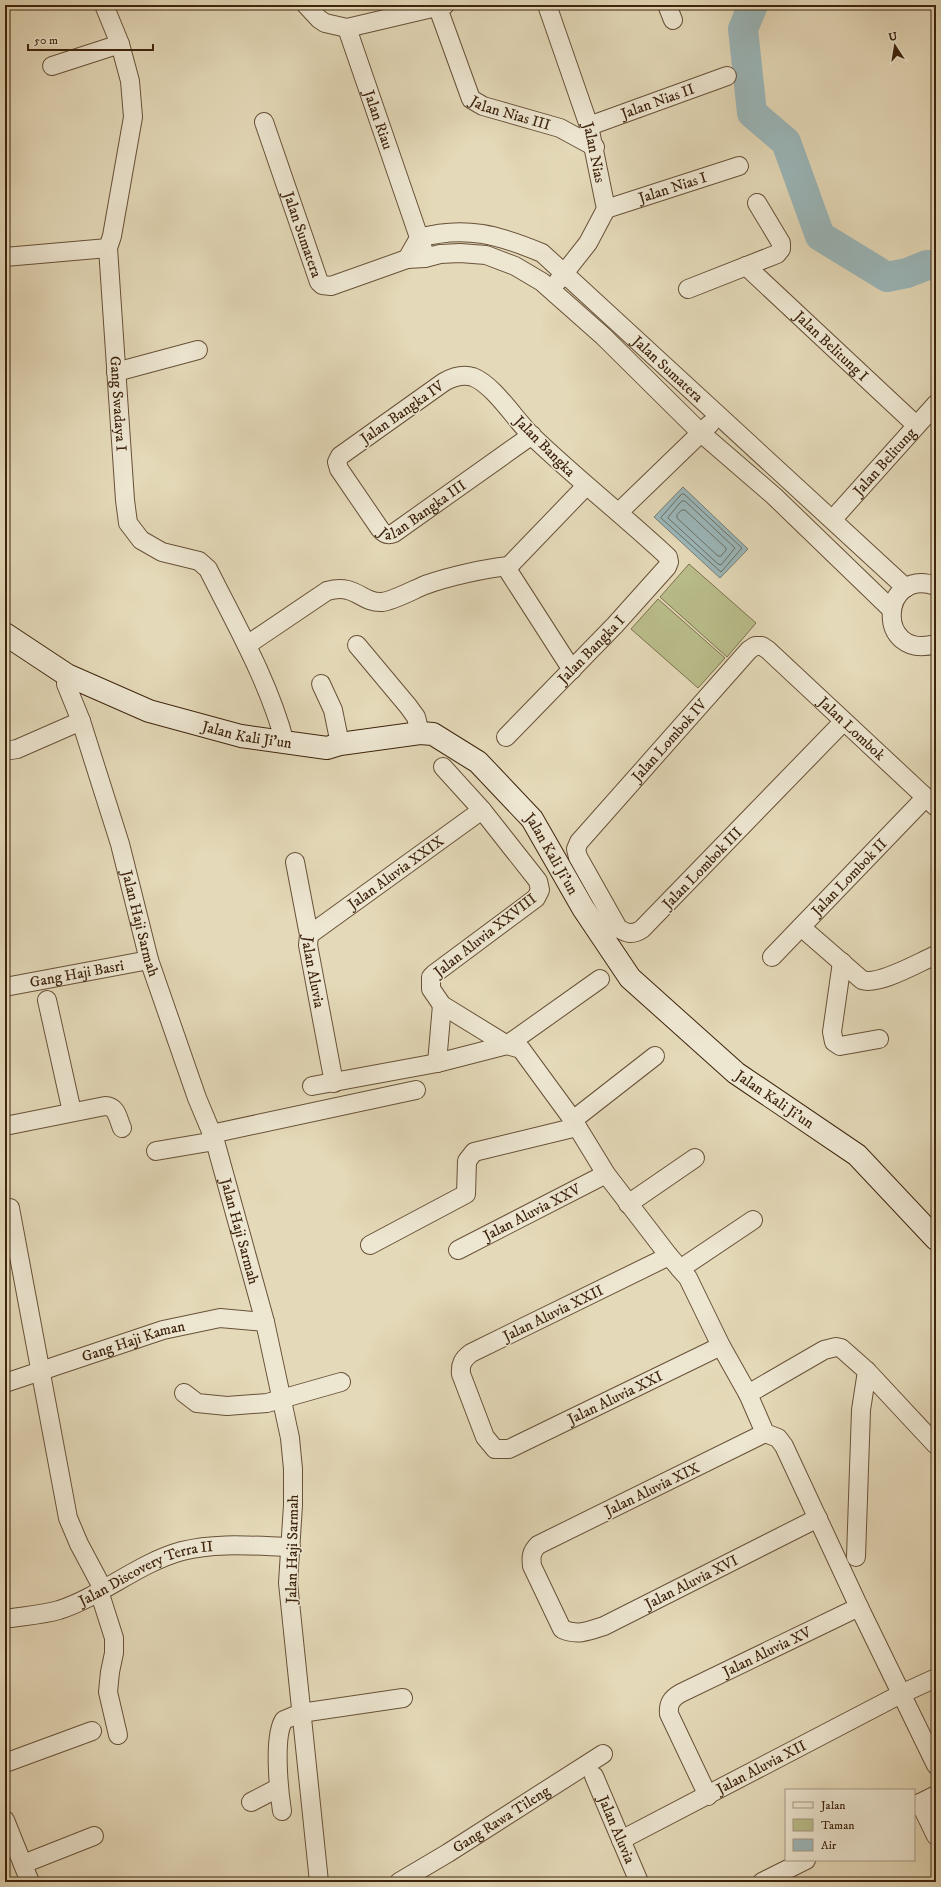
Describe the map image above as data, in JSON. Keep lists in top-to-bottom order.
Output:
{
  "streets": {
    "street": [
      "Jalan Nias II",
      "Jalan Nias III",
      "Jalan Riau",
      "Jalan Nias",
      "Jalan Nias I",
      "Jalan Sumatera",
      "Jalan Belitung I",
      "Gang Swadaya I",
      "Jalan Bangka IV",
      "Jalan Bangka",
      "Jalan Belitung",
      "Jalan Bangka III",
      "Jalan Bangka I",
      "Jalan Lombok",
      "Jalan Kali Ji'un",
      "Jalan Lombok IV",
      "Jalan Lombok III",
      "Jalan Aluvia XXIX",
      "Jalan Lombok II",
      "Jalan Haji Sarmah",
      "Jalan Aluvia XXVIII",
      "Jalan Aluvia",
      "Gang Haji Basri",
      "Jalan Aluvia XXV",
      "Jalan Aluvia XXII",
      "Gang Haji Kaman",
      "Jalan Aluvia XXI",
      "Jalan Aluvia XIX",
      "Jalan Discovery Terra II",
      "Jalan Aluvia XVI",
      "Jalan Aluvia XV",
      "Jalan Aluvia XII",
      "Gang Rawa Tileng"
    ]
  },
  "crossings": [
    ["Jalan Nias II", "Jalan Nias"],
    ["Jalan Nias III", "Jalan Nias"],
    ["Jalan Riau", "Jalan Sumatera"],
    ["Jalan Nias", "Jalan Nias I"],
    ["Jalan Sumatera", "Jalan Belitung"],
    ["Jalan Belitung I", "Jalan Belitung"],
    ["Gang Swadaya I", "Jalan Kali Ji'un"],
    ["Jalan Bangka IV", "Jalan Bangka"],
    ["Jalan Bangka IV", "Jalan Bangka III"],
    ["Jalan Bangka", "Jalan Bangka III"],
    ["Jalan Bangka", "Jalan Bangka I"],
    ["Jalan Lombok", "Jalan Lombok IV"],
    ["Jalan Lombok", "Jalan Lombok III"],
    ["Jalan Lombok", "Jalan Lombok II"],
    ["Jalan Kali Ji'un", "Jalan Haji Sarmah"],
    ["Jalan Lombok IV", "Jalan Lombok III"],
    ["Jalan Aluvia XXIX", "Jalan Aluvia XXVIII"],
    ["Jalan Aluvia XXIX", "Jalan Aluvia"],
    ["Jalan Haji Sarmah", "Gang Haji Basri"],
    ["Jalan Haji Sarmah", "Gang Haji Kaman"],
    ["Jalan Haji Sarmah", "Jalan Discovery Terra II"],
    ["Jalan Aluvia XXVIII", "Jalan Aluvia XXV"],
    ["Jalan Aluvia XXVIII", "Jalan Aluvia XXII"],
    ["Jalan Aluvia XXVIII", "Jalan Aluvia XXI"],
    ["Jalan Aluvia XXVIII", "Jalan Aluvia XIX"],
    ["Jalan Aluvia", "Jalan Aluvia XII"],
    ["Jalan Aluvia XXII", "Jalan Aluvia XXI"],
    ["Jalan Aluvia XIX", "Jalan Aluvia XVI"],
    ["Jalan Aluvia XV", "Jalan Aluvia XII"]
  ],
  "legend": ["Jalan", "Taman", "Air"],
  "scale_bar": "50 m",
  "north": "top"
}
